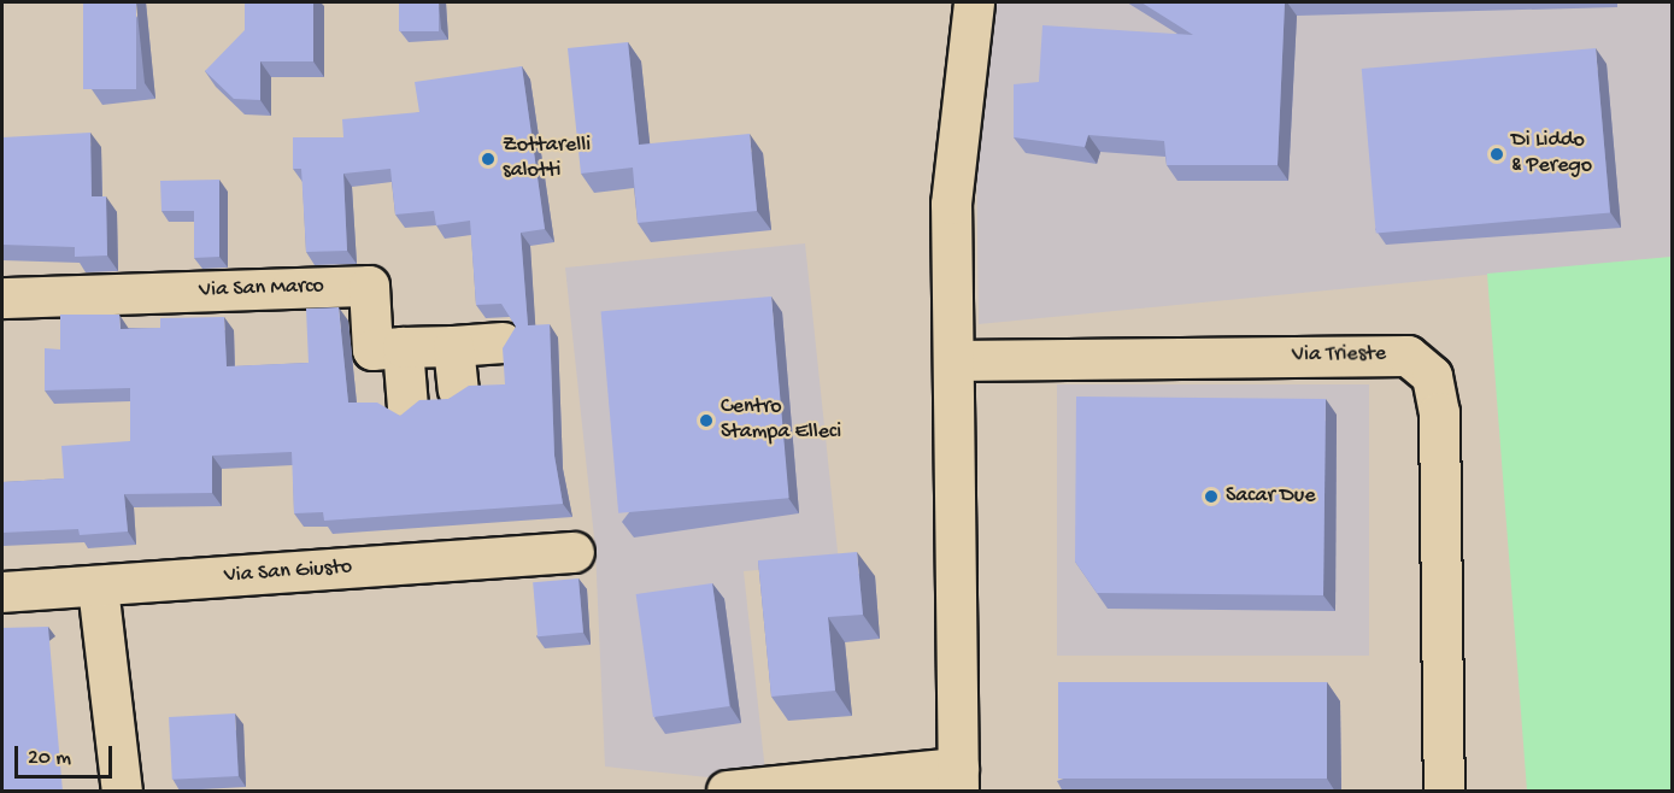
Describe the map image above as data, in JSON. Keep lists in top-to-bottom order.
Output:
{
  "streets": {
    "street": ["Via San Marco", "Via Trieste", "Via San Giusto"]
  },
  "places": [
    "Di Liddo & Perego",
    "Zottarelli salotti",
    "Centro Stampa Elleci",
    "Sacar Due"
  ],
  "scale_bar": "20 m"
}
